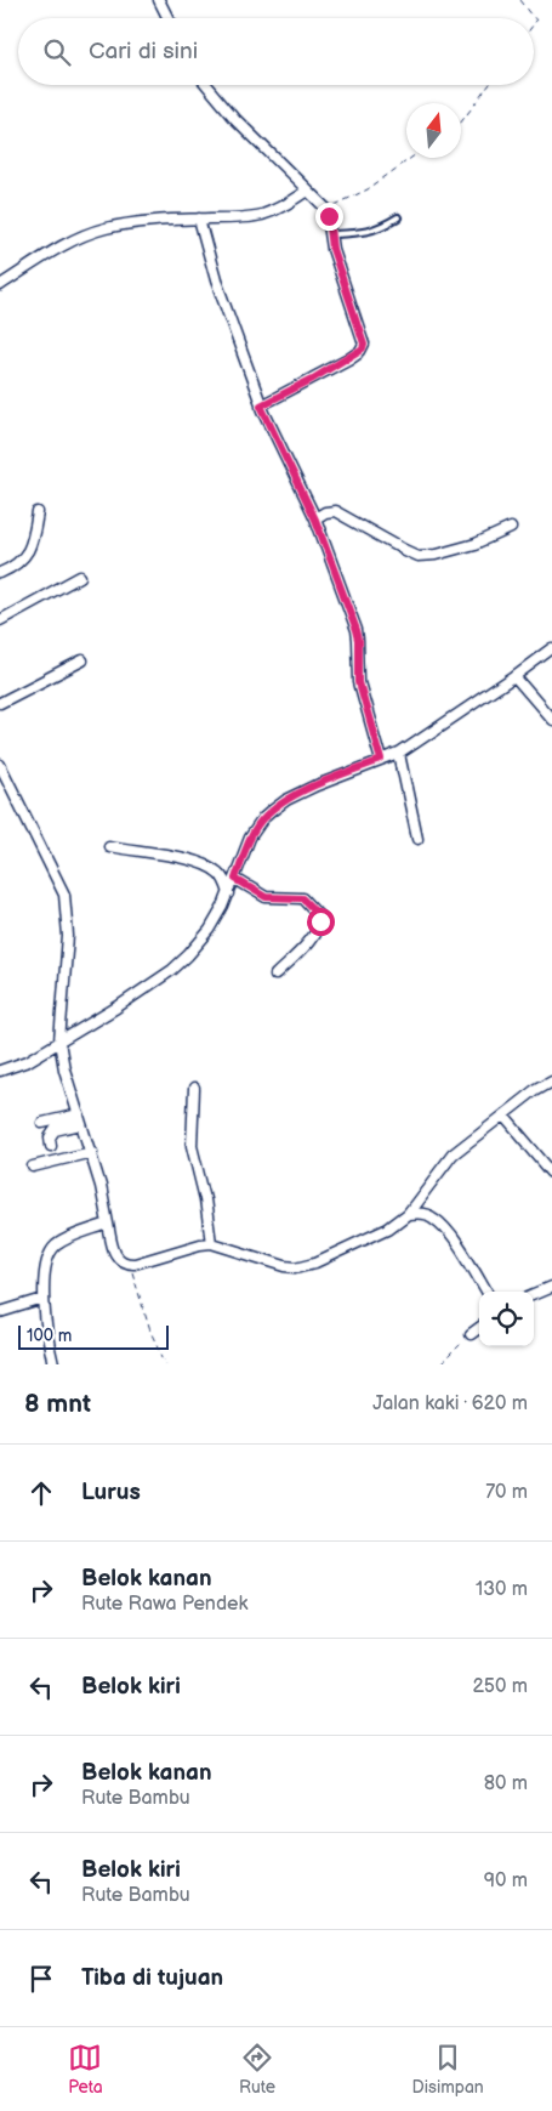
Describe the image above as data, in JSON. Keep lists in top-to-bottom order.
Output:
{
  "scale_bar": "100 m",
  "north": "top",
  "page": {
    "search": "Cari di sini",
    "scale": "100 m",
    "heading": ["8 mnt", "Jalan kaki · 620 m"],
    "list": [
      ["Lurus", "70 m"],
      ["Belok kanan", "Rute Rawa Pendek", "130 m"],
      ["Belok kiri", "250 m"],
      ["Belok kanan", "Rute Bambu", "80 m"],
      ["Belok kiri", "Rute Bambu", "90 m"],
      "Tiba di tujuan"
    ],
    "nav": ["Peta", "Rute", "Disimpan"]
  }
}
